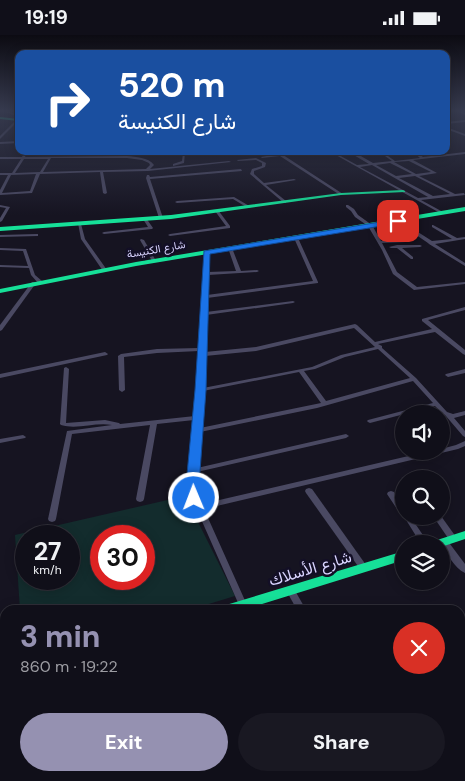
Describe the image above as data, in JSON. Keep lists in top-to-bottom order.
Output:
{
  "streets": {
    "street": ["شارع الكنيسة", "شارع الأسلاك"]
  },
  "page": {
    "status": "19:19",
    "turn": ["520 m", "شارع الكنيسة"],
    "speed": "27 km/h",
    "limit": "30",
    "heading": ["3 min", "860 m · 19:22"],
    "buttons": ["Exit", "Share"]
  }
}
